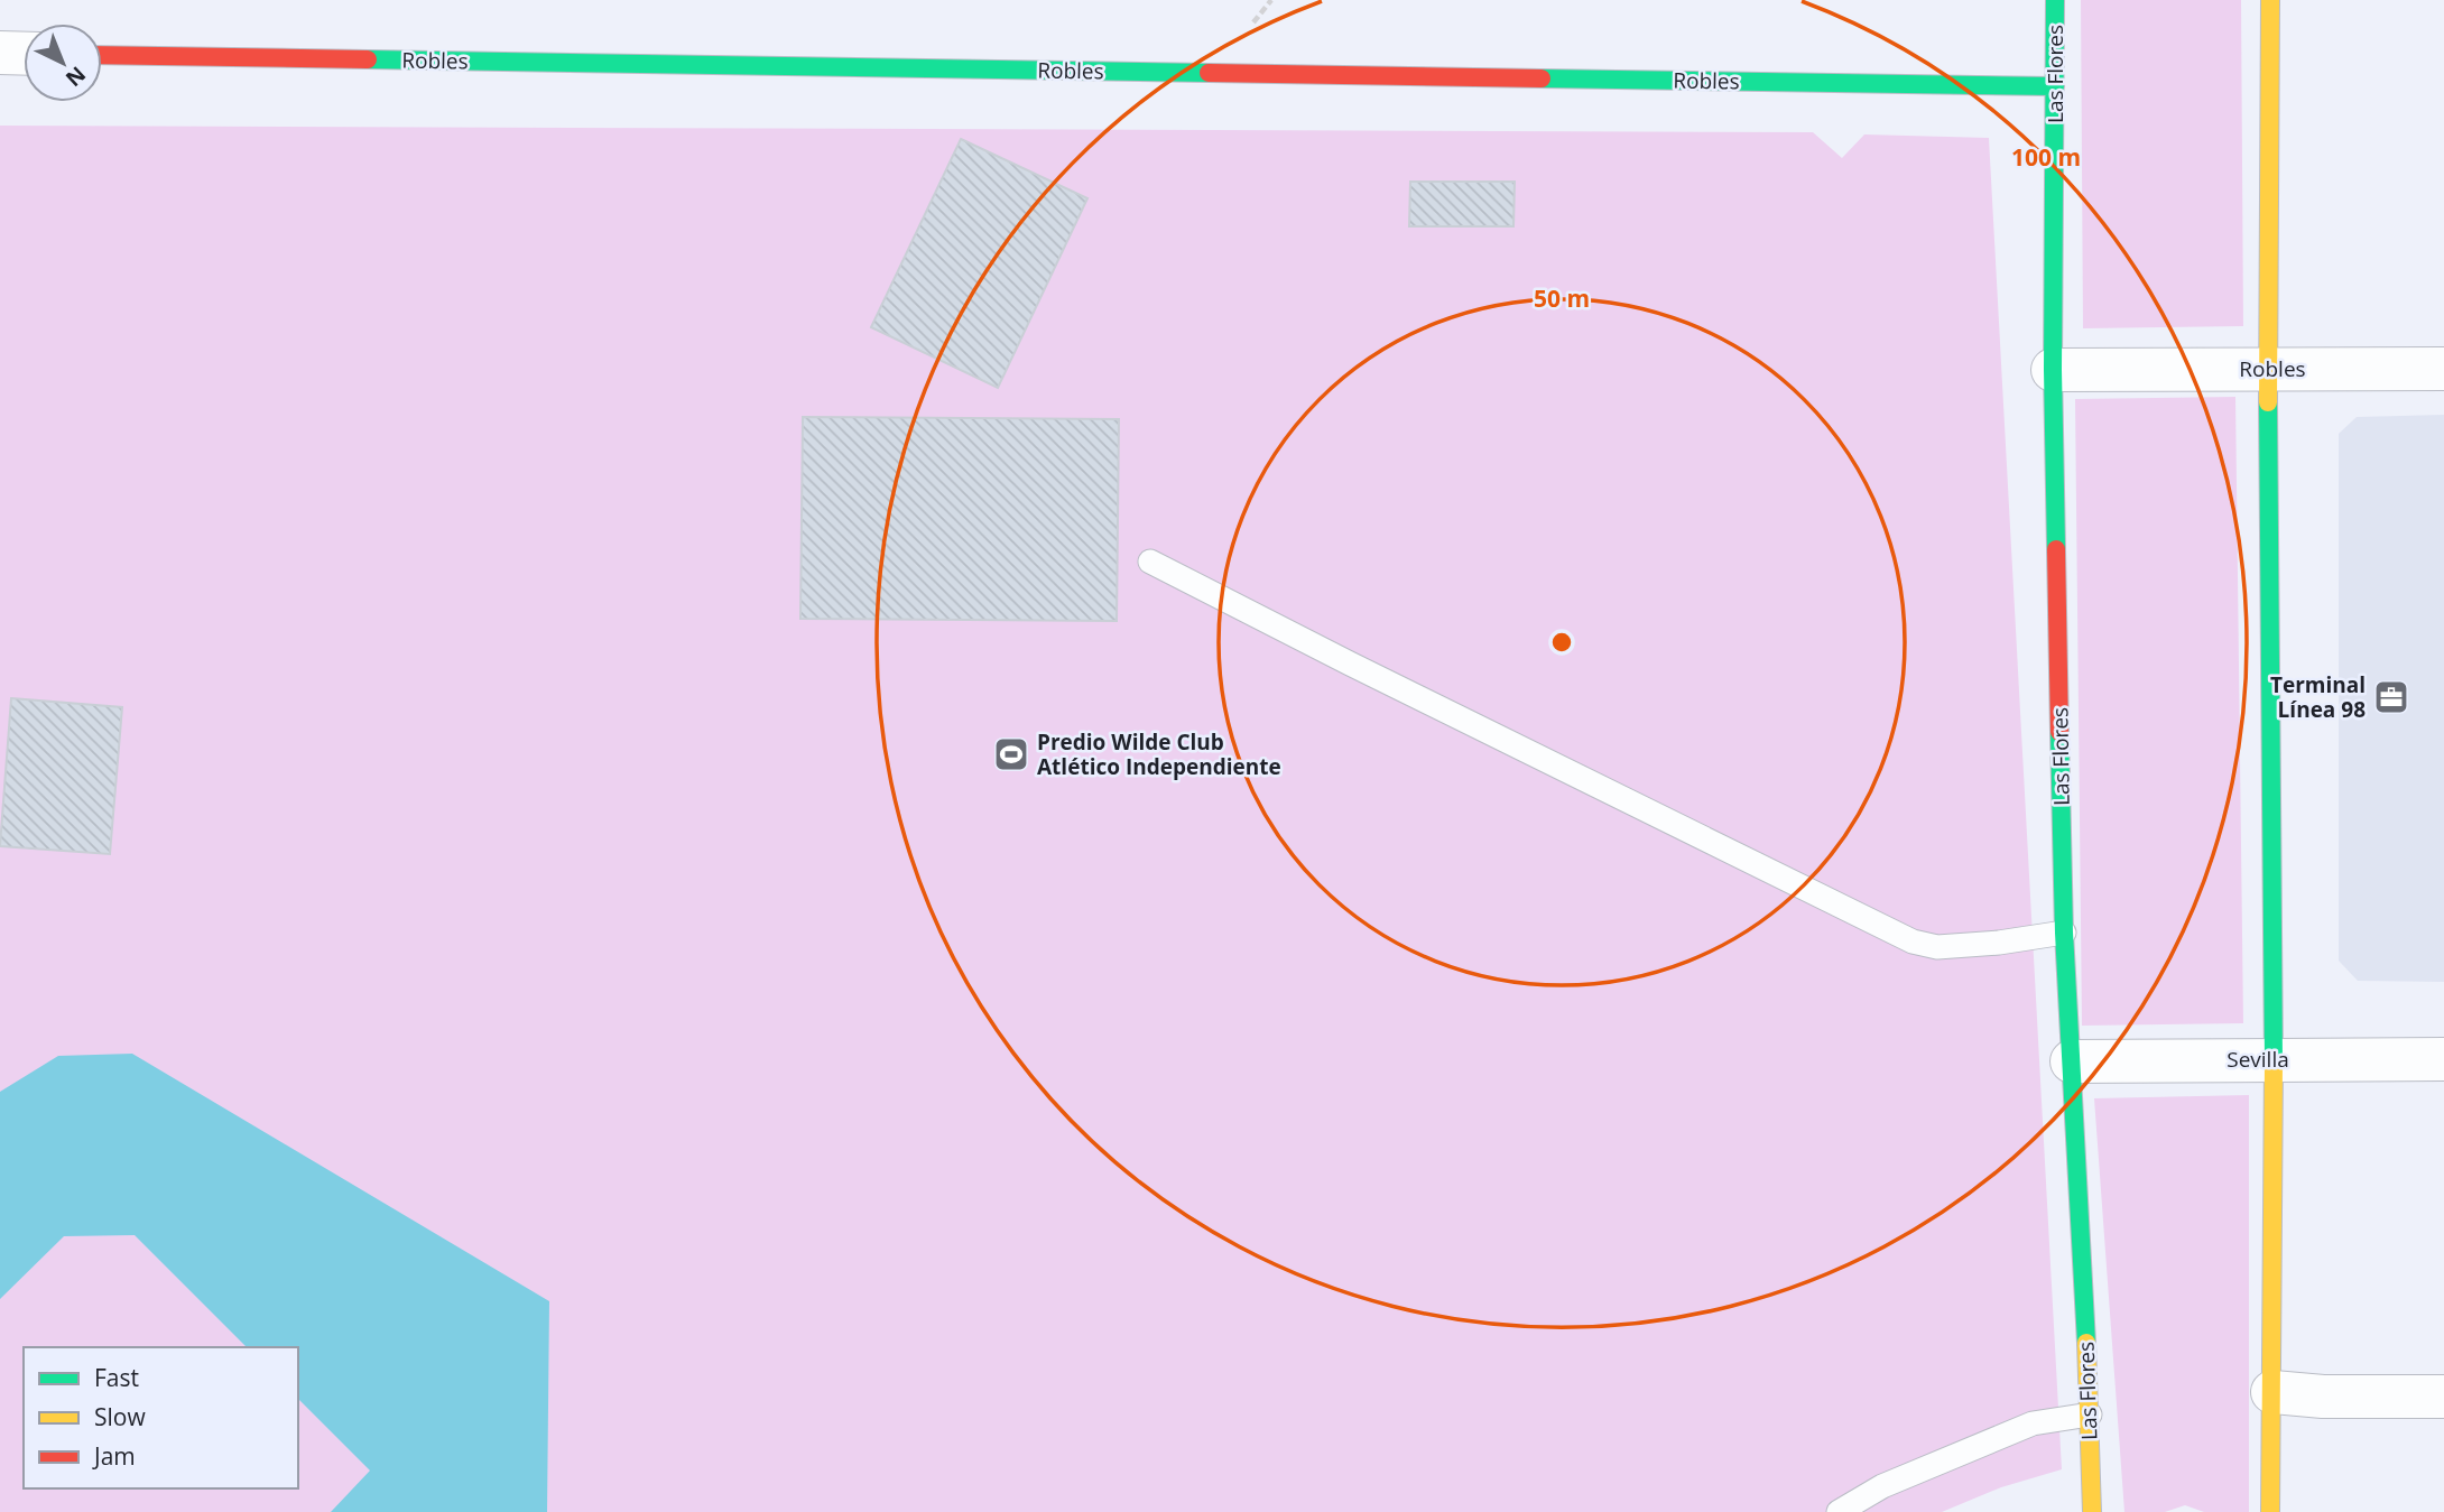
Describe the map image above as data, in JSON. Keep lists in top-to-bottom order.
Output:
{
  "streets": {
    "street": ["Robles", "Las Flores", "Sevilla"]
  },
  "crossings": [
    ["Robles", "Las Flores"],
    ["Las Flores", "Sevilla"]
  ],
  "places": {
    "office": ["Terminal Línea 98"],
    "sports": ["Predio Wilde Club Atlético Independiente"]
  },
  "legend": ["Fast", "Slow", "Jam"],
  "north": "bottom right",
  "rings": ["100 m", "50 m"]
}
